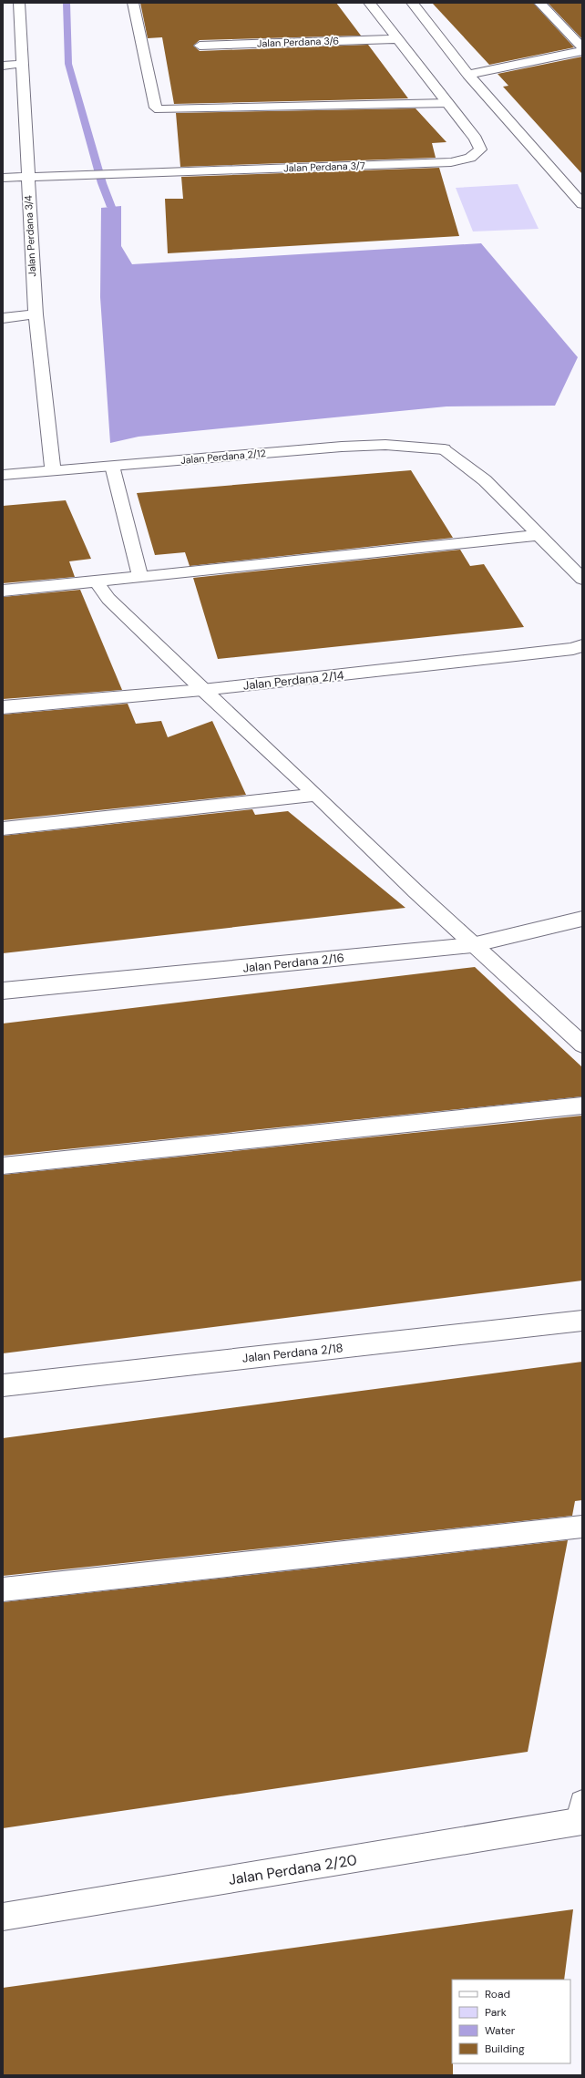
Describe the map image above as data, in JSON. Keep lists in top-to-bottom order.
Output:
{
  "streets": {
    "street": [
      "Jalan Perdana 3/6",
      "Jalan Perdana 3/7",
      "Jalan Perdana 3/4",
      "Jalan Perdana 2/12",
      "Jalan Perdana 2/14",
      "Jalan Perdana 2/16",
      "Jalan Perdana 2/18",
      "Jalan Perdana 2/20"
    ]
  },
  "crossings": [
    ["Jalan Perdana 3/6", "Jalan Perdana 3/7"],
    ["Jalan Perdana 3/7", "Jalan Perdana 3/4"],
    ["Jalan Perdana 3/4", "Jalan Perdana 2/12"]
  ],
  "legend": [
    "Road",
    "Park",
    "Water",
    "Building"
  ]
}
